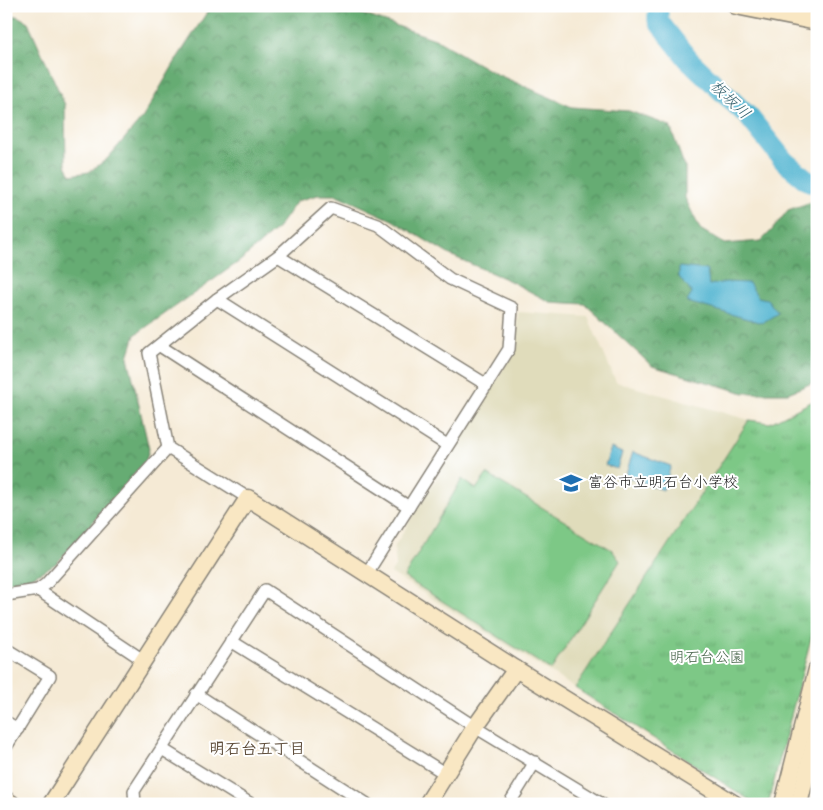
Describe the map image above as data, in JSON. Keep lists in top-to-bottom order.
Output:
{
  "districts": ["明石台五丁目"],
  "water": ["板坂川"],
  "parks": ["明石台公園"],
  "places": {
    "school or university": ["富谷市立明石台小学校"]
  }
}
